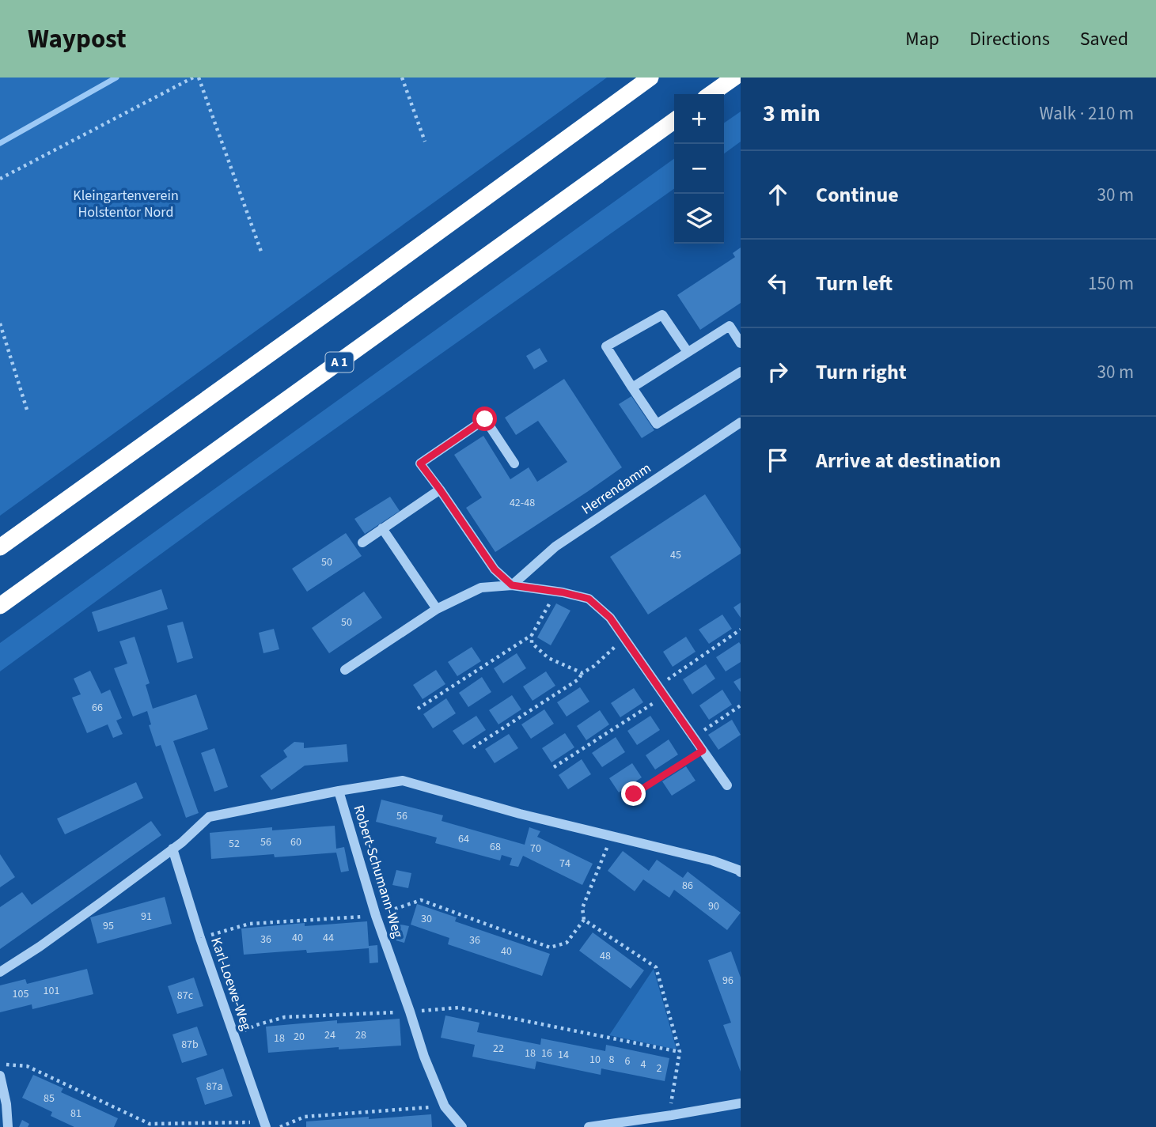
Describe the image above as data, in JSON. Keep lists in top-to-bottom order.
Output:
{
  "streets": {
    "highway": ["A 1"],
    "street": ["Herrendamm", "Robert-Schumann-Weg", "Karl-Loewe-Weg"]
  },
  "parks": ["Kleingartenverein Holstentor Nord"],
  "house_numbers": [
    "42-48",
    "45",
    "50",
    "50",
    "66",
    "56",
    "64",
    "56",
    "60",
    "52",
    "68",
    "70",
    "74",
    "86",
    "90",
    "91",
    "30",
    "95",
    "40",
    "44",
    "36",
    "36",
    "40",
    "48",
    "96",
    "101",
    "105",
    "87c",
    "24",
    "28",
    "20",
    "18",
    "87b",
    "22",
    "18",
    "16",
    "14",
    "10",
    "8",
    "6",
    "4",
    "2",
    "87a",
    "85",
    "81"
  ],
  "page": {
    "header": "Waypost",
    "nav": ["Map", "Directions", "Saved"],
    "heading": ["3 min", "Walk · 210 m"],
    "map_buttons": ["+", "−"],
    "list": [
      ["Continue", "30 m"],
      ["Turn left", "150 m"],
      ["Turn right", "30 m"],
      "Arrive at destination"
    ]
  }
}
